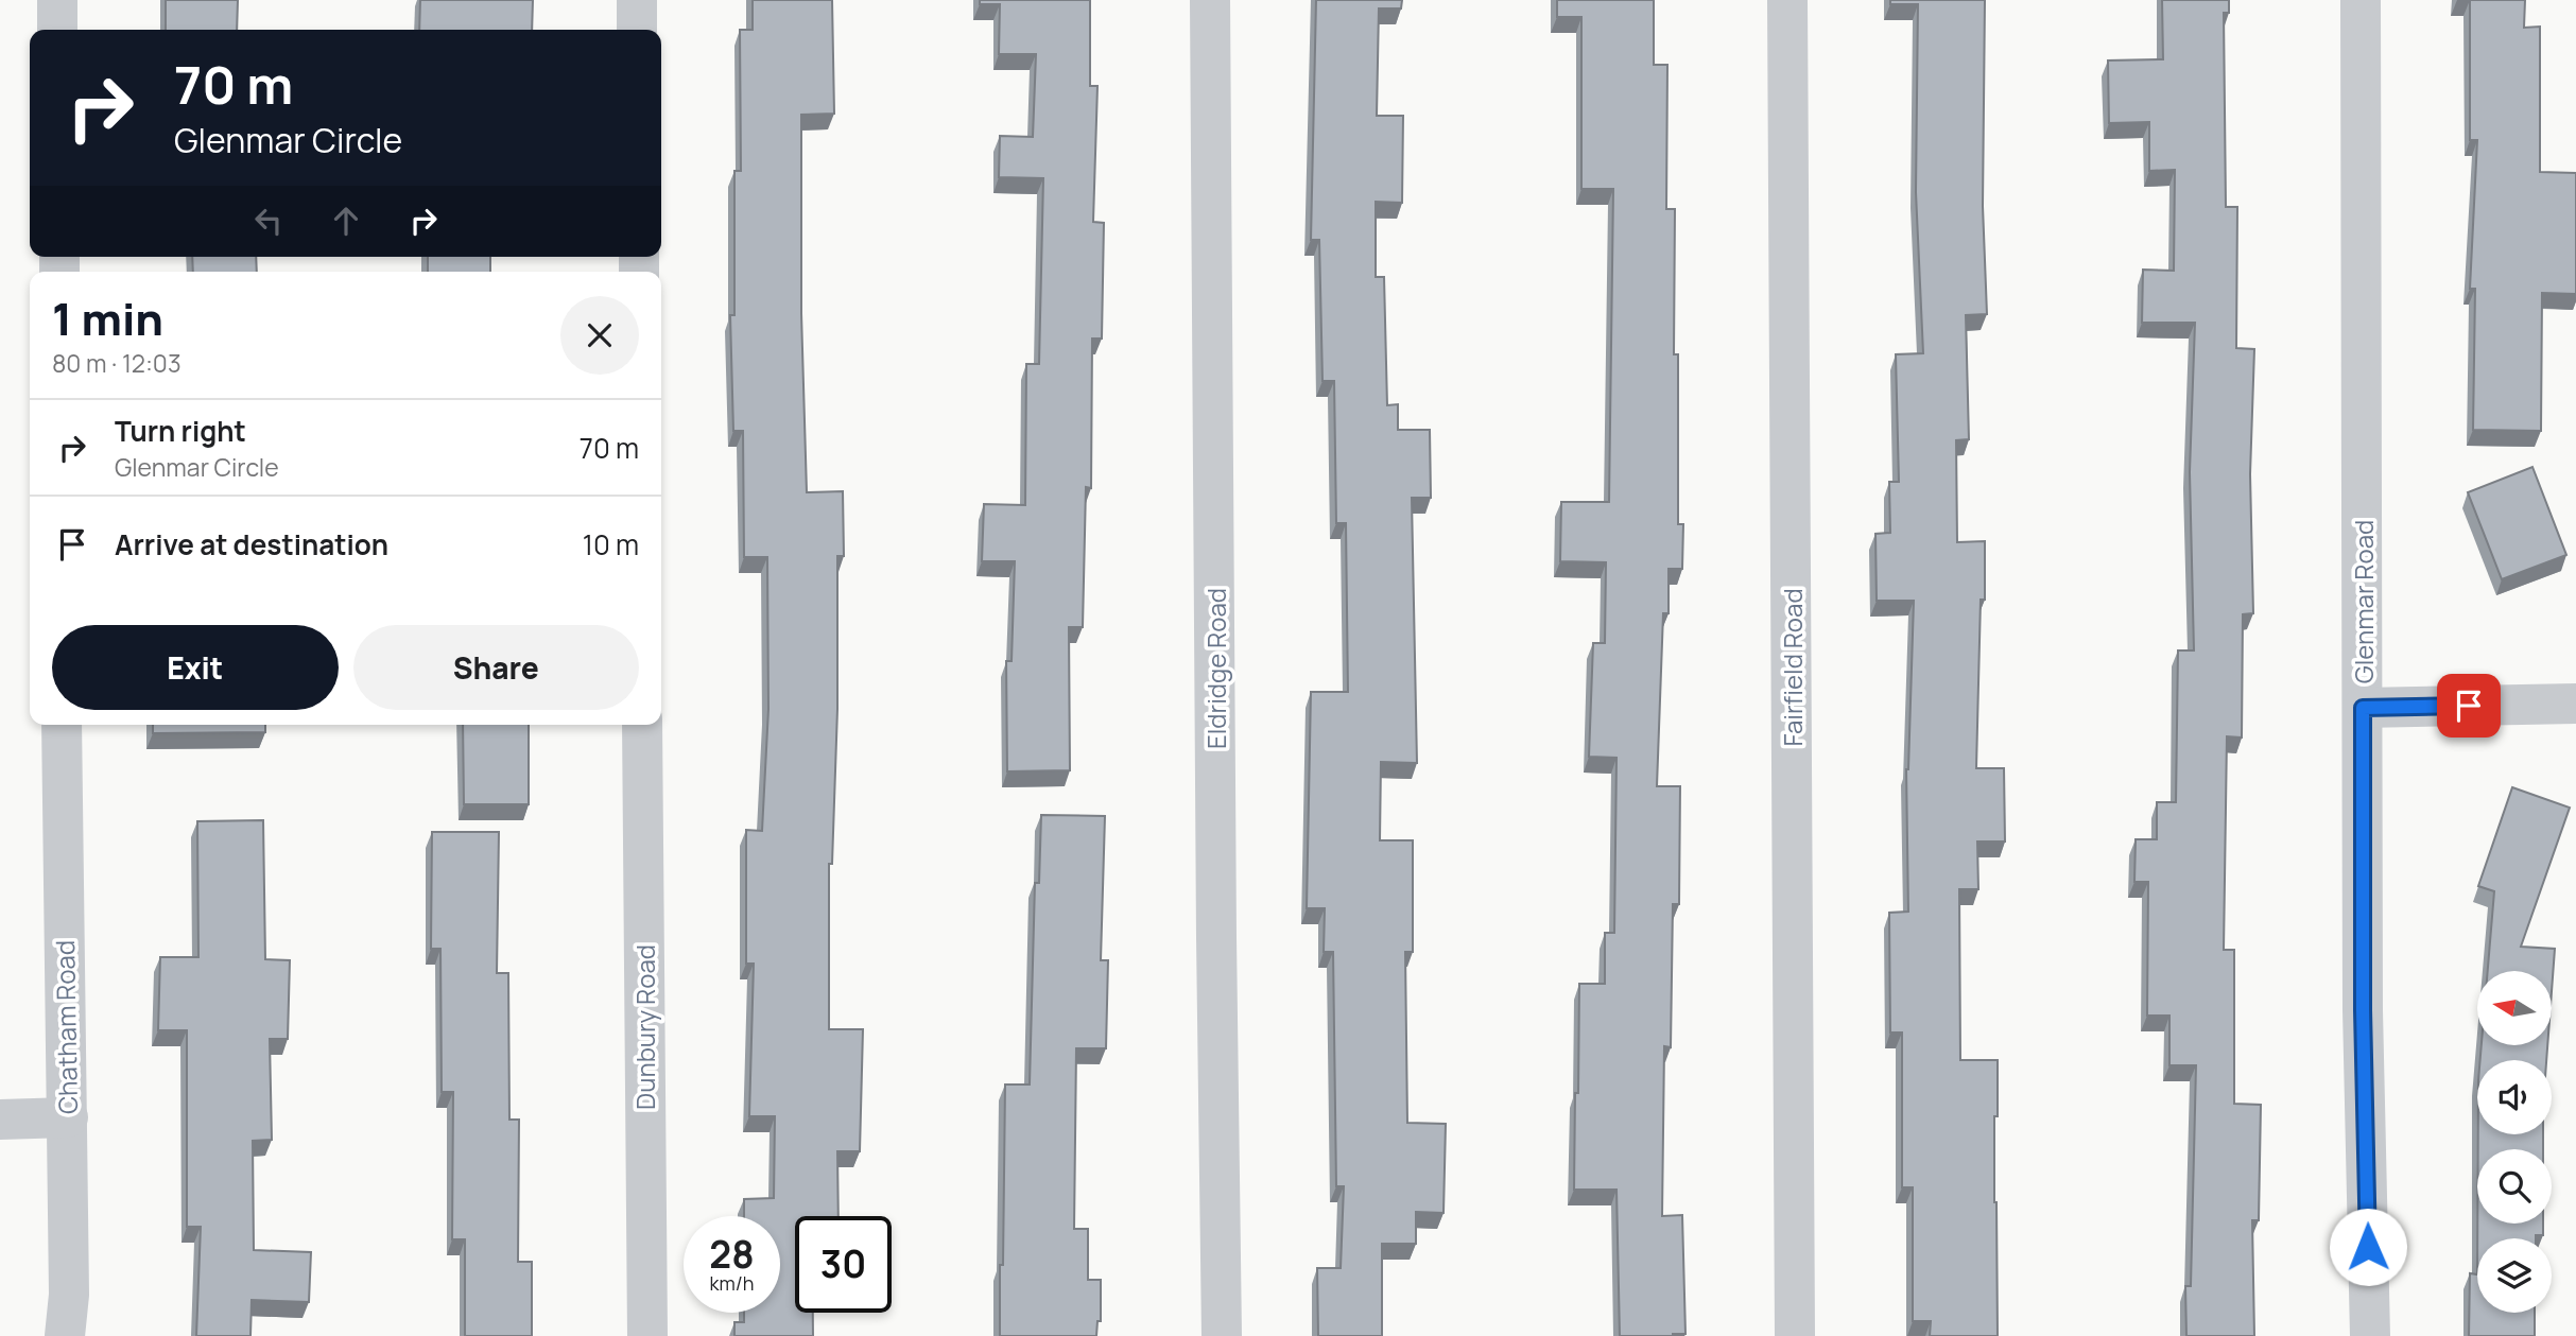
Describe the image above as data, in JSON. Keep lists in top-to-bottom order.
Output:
{
  "streets": {
    "street": [
      "Glenmar Road",
      "Fairfield Road",
      "Eldridge Road",
      "Chatham Road",
      "Dunbury Road"
    ]
  },
  "north": "left",
  "page": {
    "turn": ["70 m", "Glenmar Circle"],
    "heading": ["1 min", "80 m · 12:03"],
    "list": [
      {
        "name": "Turn right",
        "note": "Glenmar Circle",
        "value": "70 m"
      },
      {
        "name": "Arrive at destination",
        "value": "10 m"
      }
    ],
    "buttons": ["Exit", "Share"],
    "speed": "28 km/h",
    "limit": "30"
  }
}
